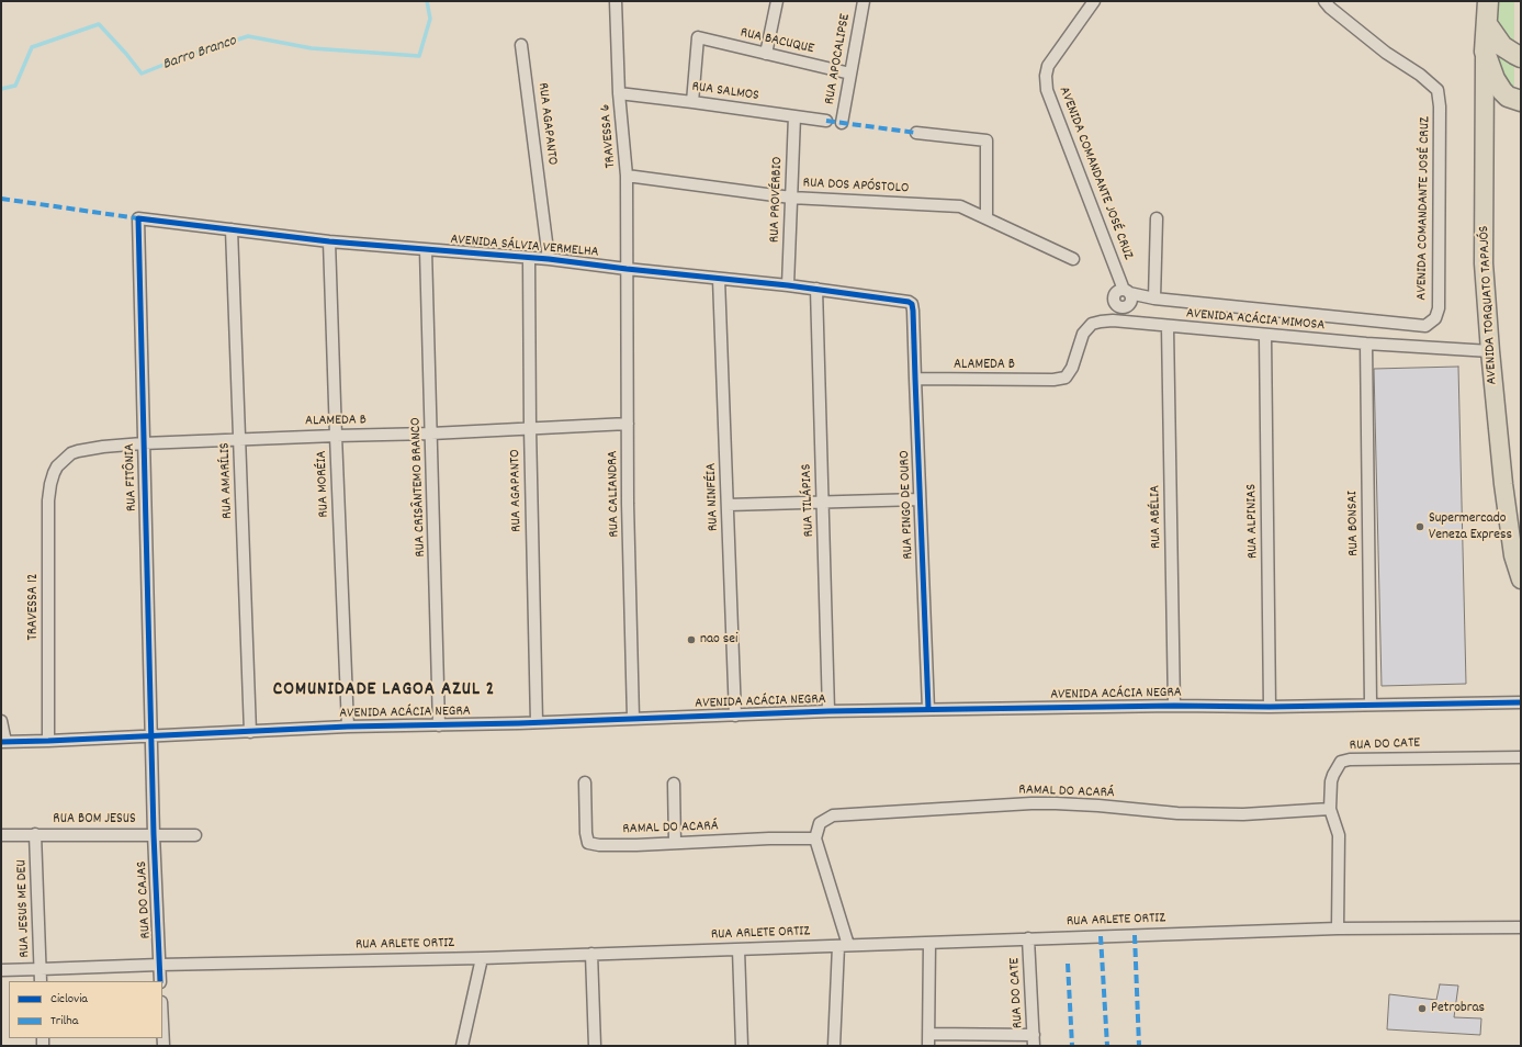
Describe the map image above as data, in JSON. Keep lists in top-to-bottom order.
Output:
{
  "streets": {
    "highway": ["AVENIDA TORQUATO TAPAJÓS"],
    "street": [
      "RUA BACUQUE",
      "RUA APOCALIPSE",
      "RUA SALMOS",
      "RUA AGAPANTO",
      "TRAVESSA 6",
      "AVENIDA COMANDANTE JOSÉ CRUZ",
      "RUA DOS APÓSTOLO",
      "RUA PROVÉRBIO",
      "AVENIDA SÁLVIA VERMELHA",
      "AVENIDA ACÁCIA MIMOSA",
      "ALAMEDA B",
      "RUA FITÔNIA",
      "RUA AMARÍLIS",
      "RUA MORÉIA",
      "RUA CRISÂNTEMO BRANCO",
      "RUA CALIANDRA",
      "RUA NINFÉIA",
      "RUA TILÁPIAS",
      "RUA PINGO DE OURO",
      "RUA ABÉLIA",
      "RUA ALPINIAS",
      "RUA BONSAI",
      "TRAVESSA 12",
      "AVENIDA ACÁCIA NEGRA",
      "RUA DO CATE",
      "RAMAL DO ACARÁ",
      "RUA BOM JESUS",
      "RUA DO CAJAS",
      "RUA JESUS ME DEU",
      "RUA ARLETE ORTIZ"
    ]
  },
  "crossings": [
    ["RUA BACUQUE", "RUA APOCALIPSE"],
    ["RUA BACUQUE", "RUA SALMOS"],
    ["RUA SALMOS", "TRAVESSA 6"],
    ["RUA SALMOS", "RUA PROVÉRBIO"],
    ["RUA AGAPANTO", "AVENIDA SÁLVIA VERMELHA"],
    ["RUA AGAPANTO", "ALAMEDA B"],
    ["RUA AGAPANTO", "AVENIDA ACÁCIA NEGRA"],
    ["TRAVESSA 6", "RUA DOS APÓSTOLO"],
    ["TRAVESSA 6", "AVENIDA SÁLVIA VERMELHA"],
    ["TRAVESSA 6", "RUA CALIANDRA"],
    ["RUA DOS APÓSTOLO", "RUA PROVÉRBIO"],
    ["RUA PROVÉRBIO", "AVENIDA SÁLVIA VERMELHA"],
    ["AVENIDA SÁLVIA VERMELHA", "RUA FITÔNIA"],
    ["AVENIDA SÁLVIA VERMELHA", "RUA AMARÍLIS"],
    ["AVENIDA SÁLVIA VERMELHA", "RUA MORÉIA"],
    ["AVENIDA SÁLVIA VERMELHA", "RUA CRISÂNTEMO BRANCO"],
    ["AVENIDA SÁLVIA VERMELHA", "RUA CALIANDRA"],
    ["AVENIDA SÁLVIA VERMELHA", "RUA NINFÉIA"],
    ["AVENIDA SÁLVIA VERMELHA", "RUA TILÁPIAS"],
    ["AVENIDA SÁLVIA VERMELHA", "RUA PINGO DE OURO"],
    ["AVENIDA TORQUATO TAPAJÓS", "AVENIDA ACÁCIA MIMOSA"],
    ["AVENIDA ACÁCIA MIMOSA", "ALAMEDA B"],
    ["AVENIDA ACÁCIA MIMOSA", "RUA ABÉLIA"],
    ["AVENIDA ACÁCIA MIMOSA", "RUA ALPINIAS"],
    ["AVENIDA ACÁCIA MIMOSA", "RUA BONSAI"],
    ["ALAMEDA B", "RUA FITÔNIA"],
    ["ALAMEDA B", "RUA AMARÍLIS"],
    ["ALAMEDA B", "RUA MORÉIA"],
    ["ALAMEDA B", "RUA CRISÂNTEMO BRANCO"],
    ["ALAMEDA B", "RUA CALIANDRA"],
    ["ALAMEDA B", "RUA PINGO DE OURO"],
    ["ALAMEDA B", "TRAVESSA 12"],
    ["RUA FITÔNIA", "AVENIDA ACÁCIA NEGRA"],
    ["RUA FITÔNIA", "RUA BOM JESUS"],
    ["RUA FITÔNIA", "RUA DO CAJAS"],
    ["RUA AMARÍLIS", "AVENIDA ACÁCIA NEGRA"],
    ["RUA MORÉIA", "AVENIDA ACÁCIA NEGRA"],
    ["RUA CRISÂNTEMO BRANCO", "AVENIDA ACÁCIA NEGRA"],
    ["RUA CALIANDRA", "AVENIDA ACÁCIA NEGRA"],
    ["RUA NINFÉIA", "AVENIDA ACÁCIA NEGRA"],
    ["RUA TILÁPIAS", "AVENIDA ACÁCIA NEGRA"],
    ["RUA PINGO DE OURO", "AVENIDA ACÁCIA NEGRA"],
    ["RUA ABÉLIA", "AVENIDA ACÁCIA NEGRA"],
    ["RUA ALPINIAS", "AVENIDA ACÁCIA NEGRA"],
    ["RUA BONSAI", "AVENIDA ACÁCIA NEGRA"],
    ["TRAVESSA 12", "AVENIDA ACÁCIA NEGRA"],
    ["RUA DO CATE", "RAMAL DO ACARÁ"],
    ["RUA DO CATE", "RUA ARLETE ORTIZ"],
    ["RUA BOM JESUS", "RUA DO CAJAS"],
    ["RUA BOM JESUS", "RUA JESUS ME DEU"],
    ["RUA DO CAJAS", "RUA ARLETE ORTIZ"],
    ["RUA JESUS ME DEU", "RUA ARLETE ORTIZ"]
  ],
  "districts": ["COMUNIDADE LAGOA AZUL 2"],
  "water": ["Barro Branco"],
  "places": ["Supermercado Veneza Express", "nao sei", "Petrobras"],
  "legend": ["Ciclovia", "Trilha"]
}
